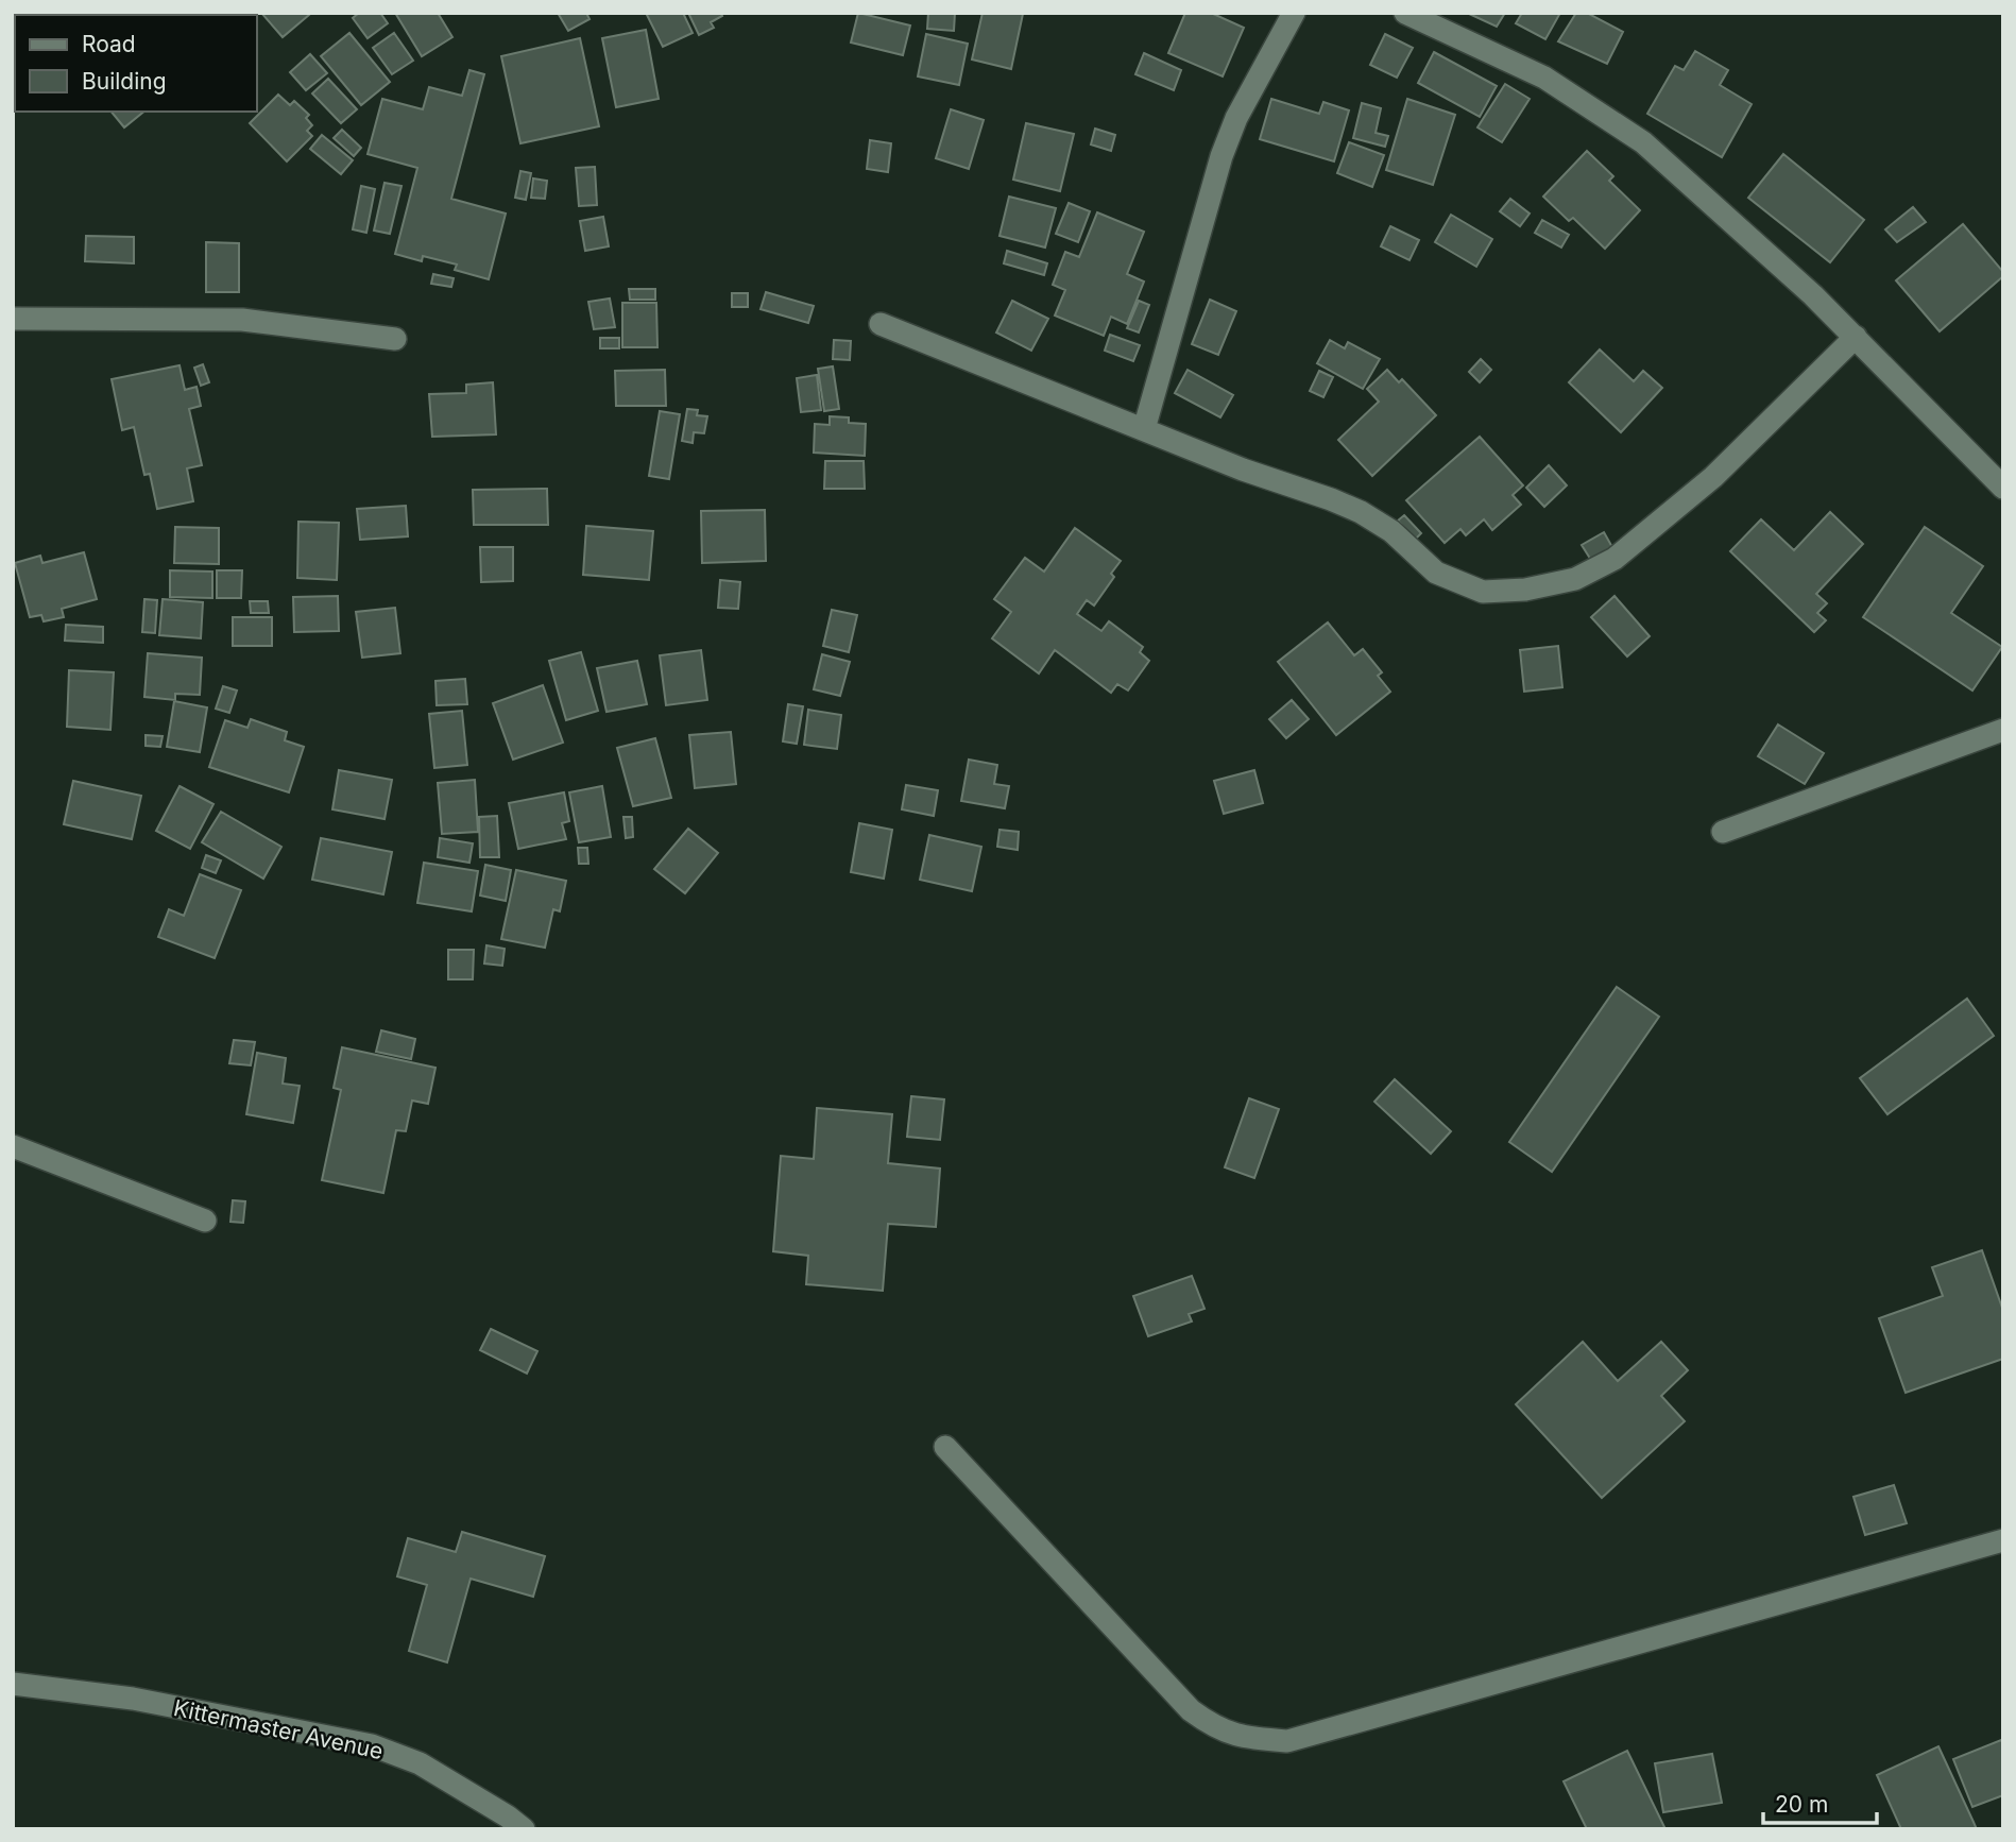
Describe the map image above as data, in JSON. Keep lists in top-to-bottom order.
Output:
{
  "streets": {
    "street": ["Kittermaster Avenue"]
  },
  "legend": ["Road", "Building"],
  "scale_bar": "20 m"
}
